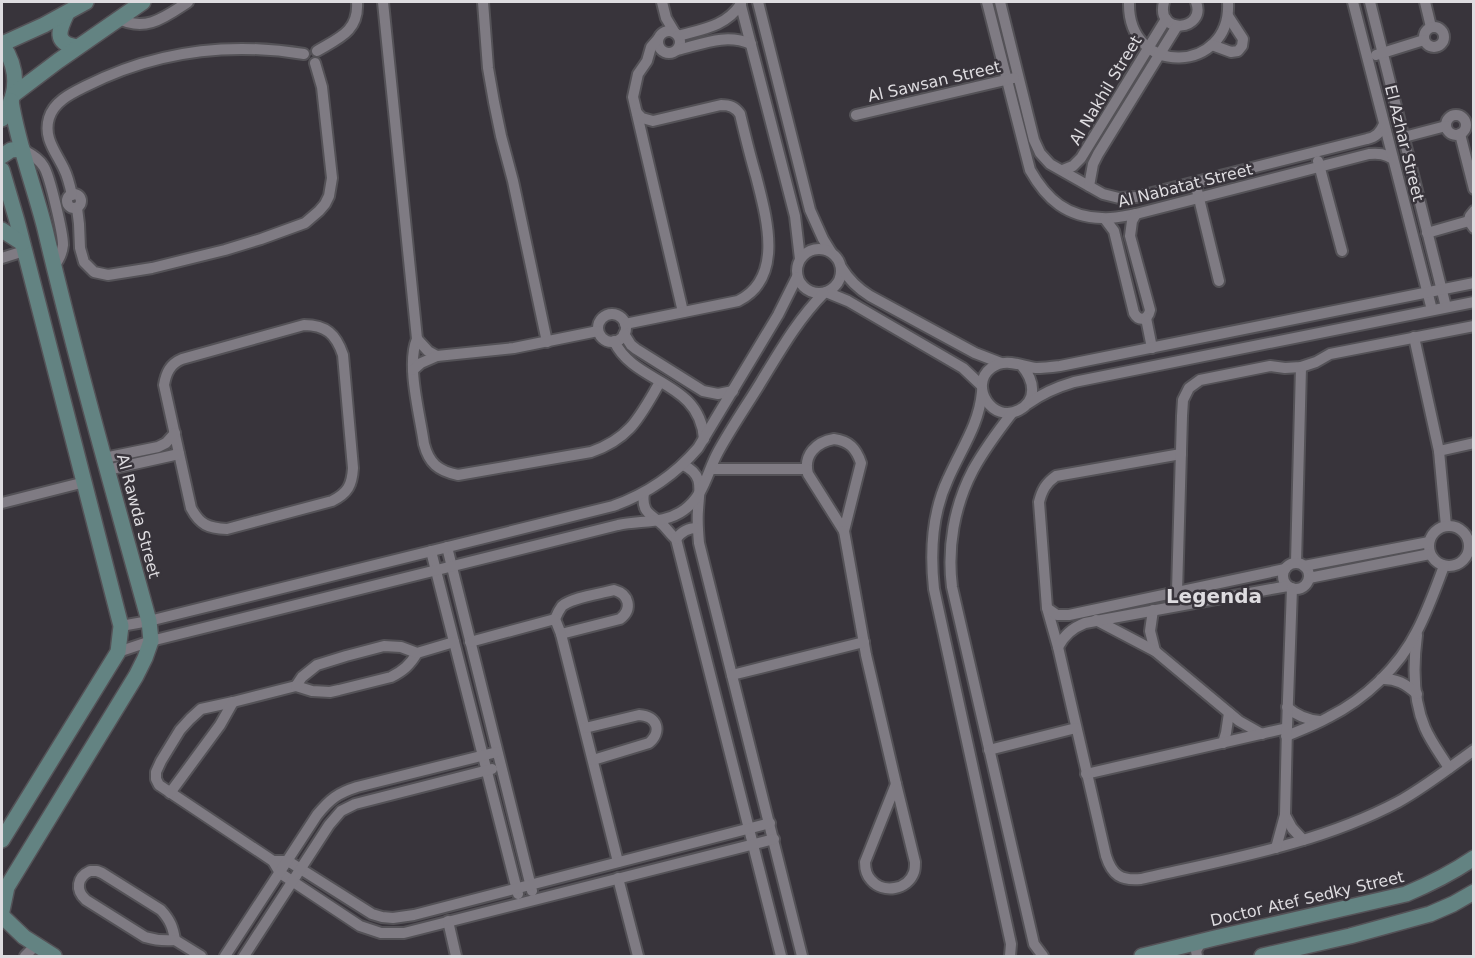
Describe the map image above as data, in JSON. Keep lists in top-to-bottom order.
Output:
{
  "streets": {
    "street": [
      "Al Sawsan Street",
      "Al Nakhil Street",
      "El Azhar Street",
      "Al Nabatat Street",
      "Al Rawda Street",
      "Doctor Atef Sedky Street"
    ]
  },
  "crossings": [
    ["Al Sawsan Street", "Al Nabatat Street"],
    ["Al Nakhil Street", "Al Nabatat Street"],
    ["El Azhar Street", "Al Nabatat Street"]
  ],
  "districts": ["Legenda"]
}
